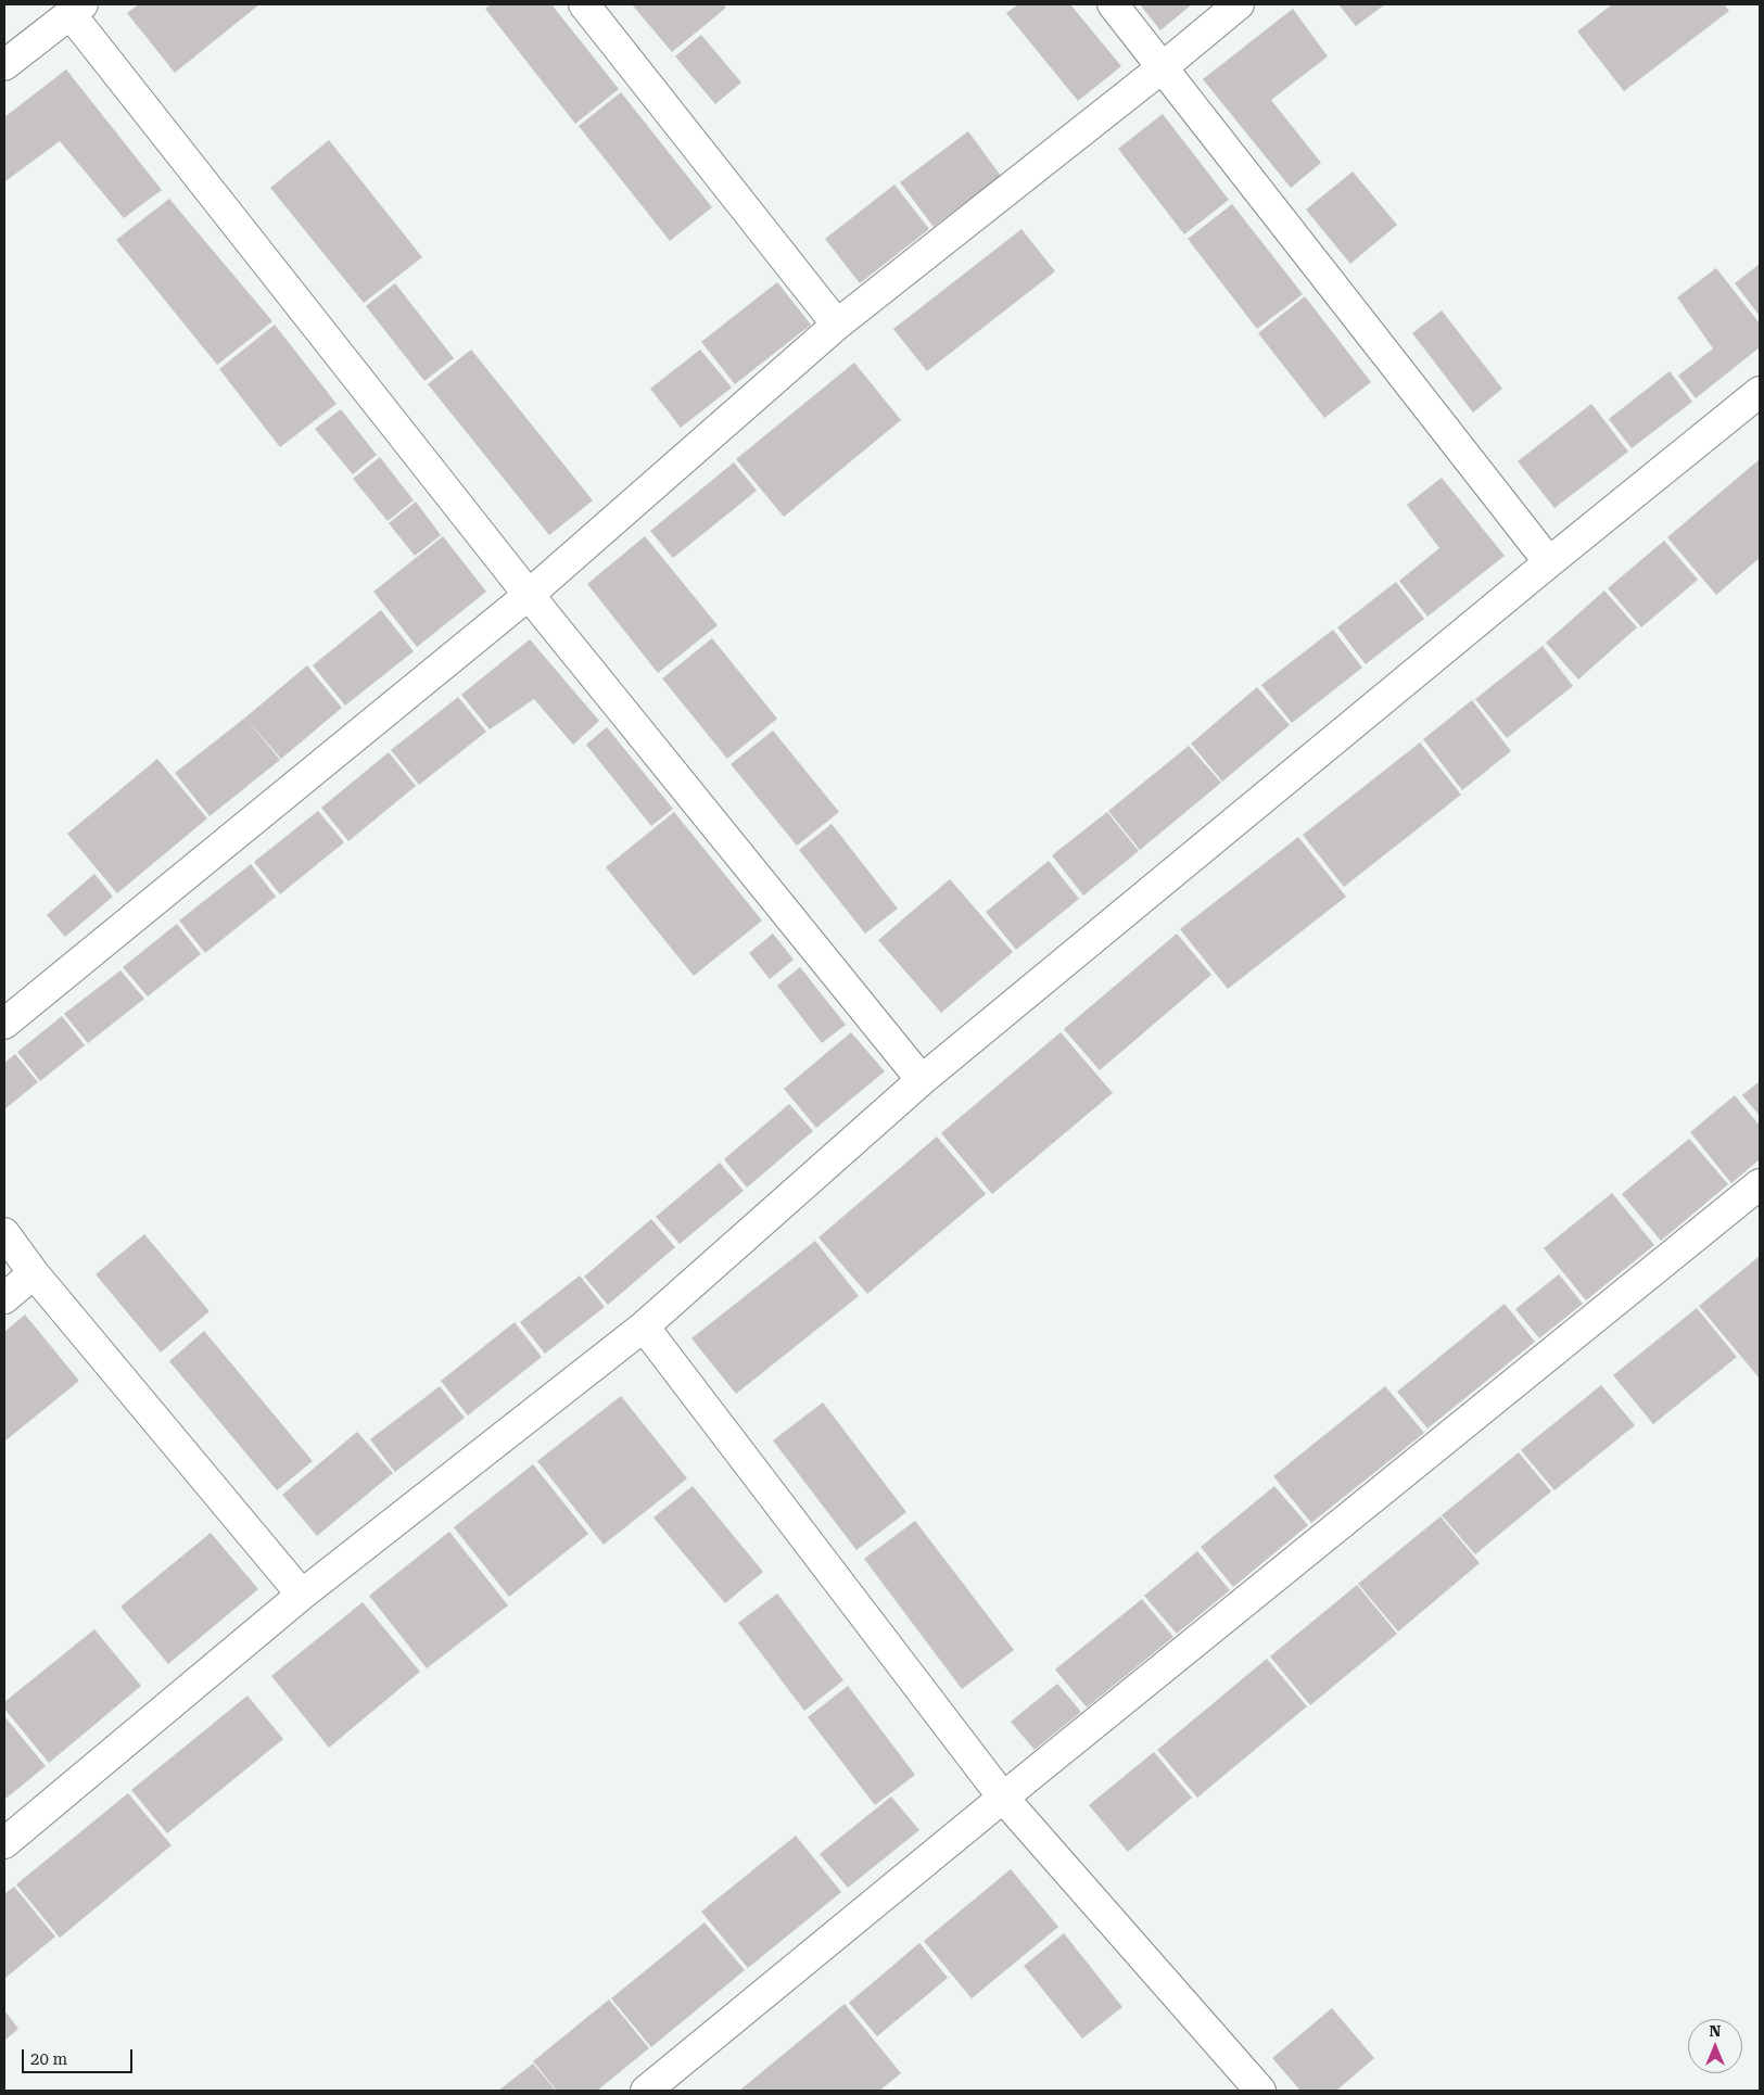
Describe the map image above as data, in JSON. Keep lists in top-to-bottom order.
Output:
{
  "scale_bar": "20 m",
  "north": "top"
}
